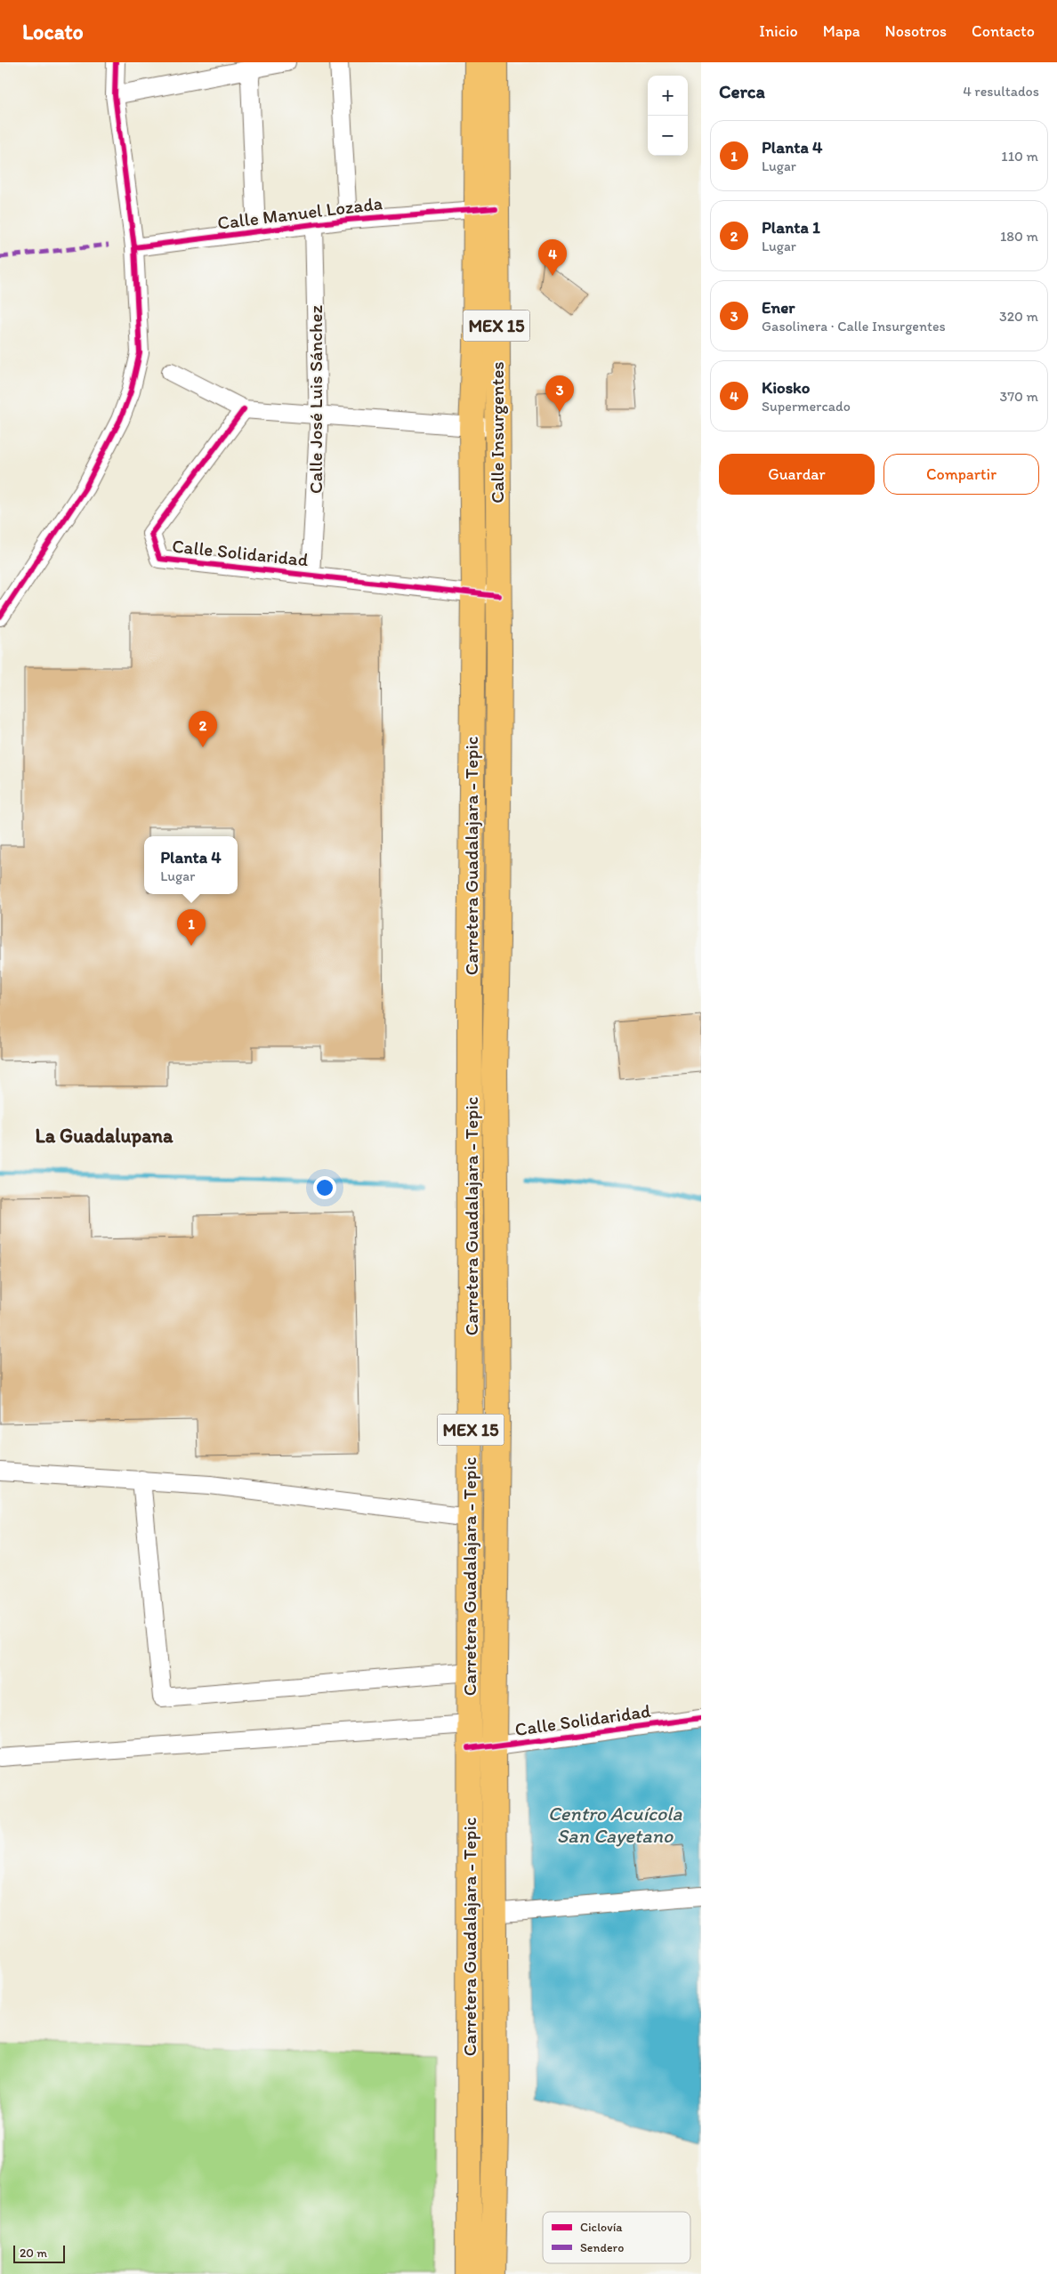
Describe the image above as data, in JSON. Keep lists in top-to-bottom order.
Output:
{
  "streets": {
    "highway": ["MEX 15", "Calle Insurgentes", "Carretera Guadalajara - Tepic"],
    "street": ["Calle Manuel Lozada", "Calle José Luis Sánchez", "Calle Solidaridad"]
  },
  "crossings": [
    ["Calle Manuel Lozada", "Calle José Luis Sánchez"],
    ["Calle Manuel Lozada", "Calle Insurgentes"],
    ["Calle José Luis Sánchez", "Calle Solidaridad"],
    ["Calle Insurgentes", "Calle Solidaridad"],
    ["Calle Insurgentes", "Carretera Guadalajara - Tepic"],
    ["Calle Solidaridad", "Carretera Guadalajara - Tepic"]
  ],
  "districts": ["La Guadalupana"],
  "water": ["Centro Acuícola San Cayetano"],
  "legend": ["Ciclovía", "Sendero"],
  "scale_bar": "20 m",
  "page": {
    "header": "Locato",
    "nav": [
      "Inicio",
      "Mapa",
      "Nosotros",
      "Contacto"
    ],
    "heading": ["Cerca", "4 resultados"],
    "map_buttons": ["+", "−"],
    "list": [
      {
        "mark": "1",
        "name": "Planta 4",
        "note": "Lugar",
        "value": "110 m"
      },
      {
        "mark": "2",
        "name": "Planta 1",
        "note": "Lugar",
        "value": "180 m"
      },
      {
        "mark": "3",
        "name": "Ener",
        "note": "Gasolinera · Calle Insurgentes",
        "value": "320 m"
      },
      {
        "mark": "4",
        "name": "Kiosko",
        "note": "Supermercado",
        "value": "370 m"
      }
    ],
    "pins": [
      "4",
      "3",
      "2",
      "1"
    ],
    "buttons": ["Guardar", "Compartir"],
    "popup": ["Planta 4", "Lugar"],
    "scale": "20 m"
  }
}
